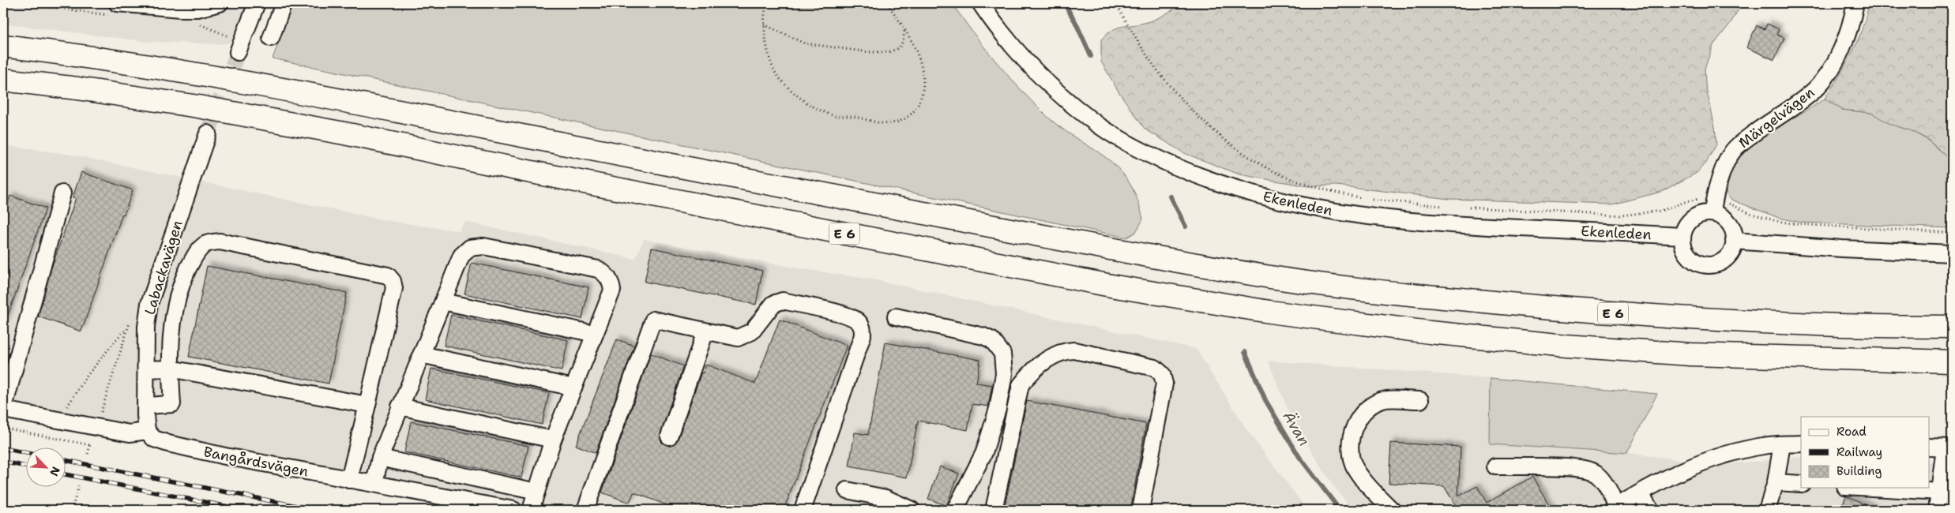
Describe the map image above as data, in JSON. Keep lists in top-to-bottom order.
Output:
{
  "streets": {
    "highway": ["E 6"],
    "street": [
      "Märgelvägen",
      "Ekenleden",
      "Labackavägen",
      "Bangårdsvägen"
    ]
  },
  "crossings": [
    ["Märgelvägen", "Ekenleden"],
    ["Labackavägen", "Bangårdsvägen"]
  ],
  "water": ["Ävan"],
  "legend": ["Road", "Railway", "Building"],
  "north": "bottom right"
}
